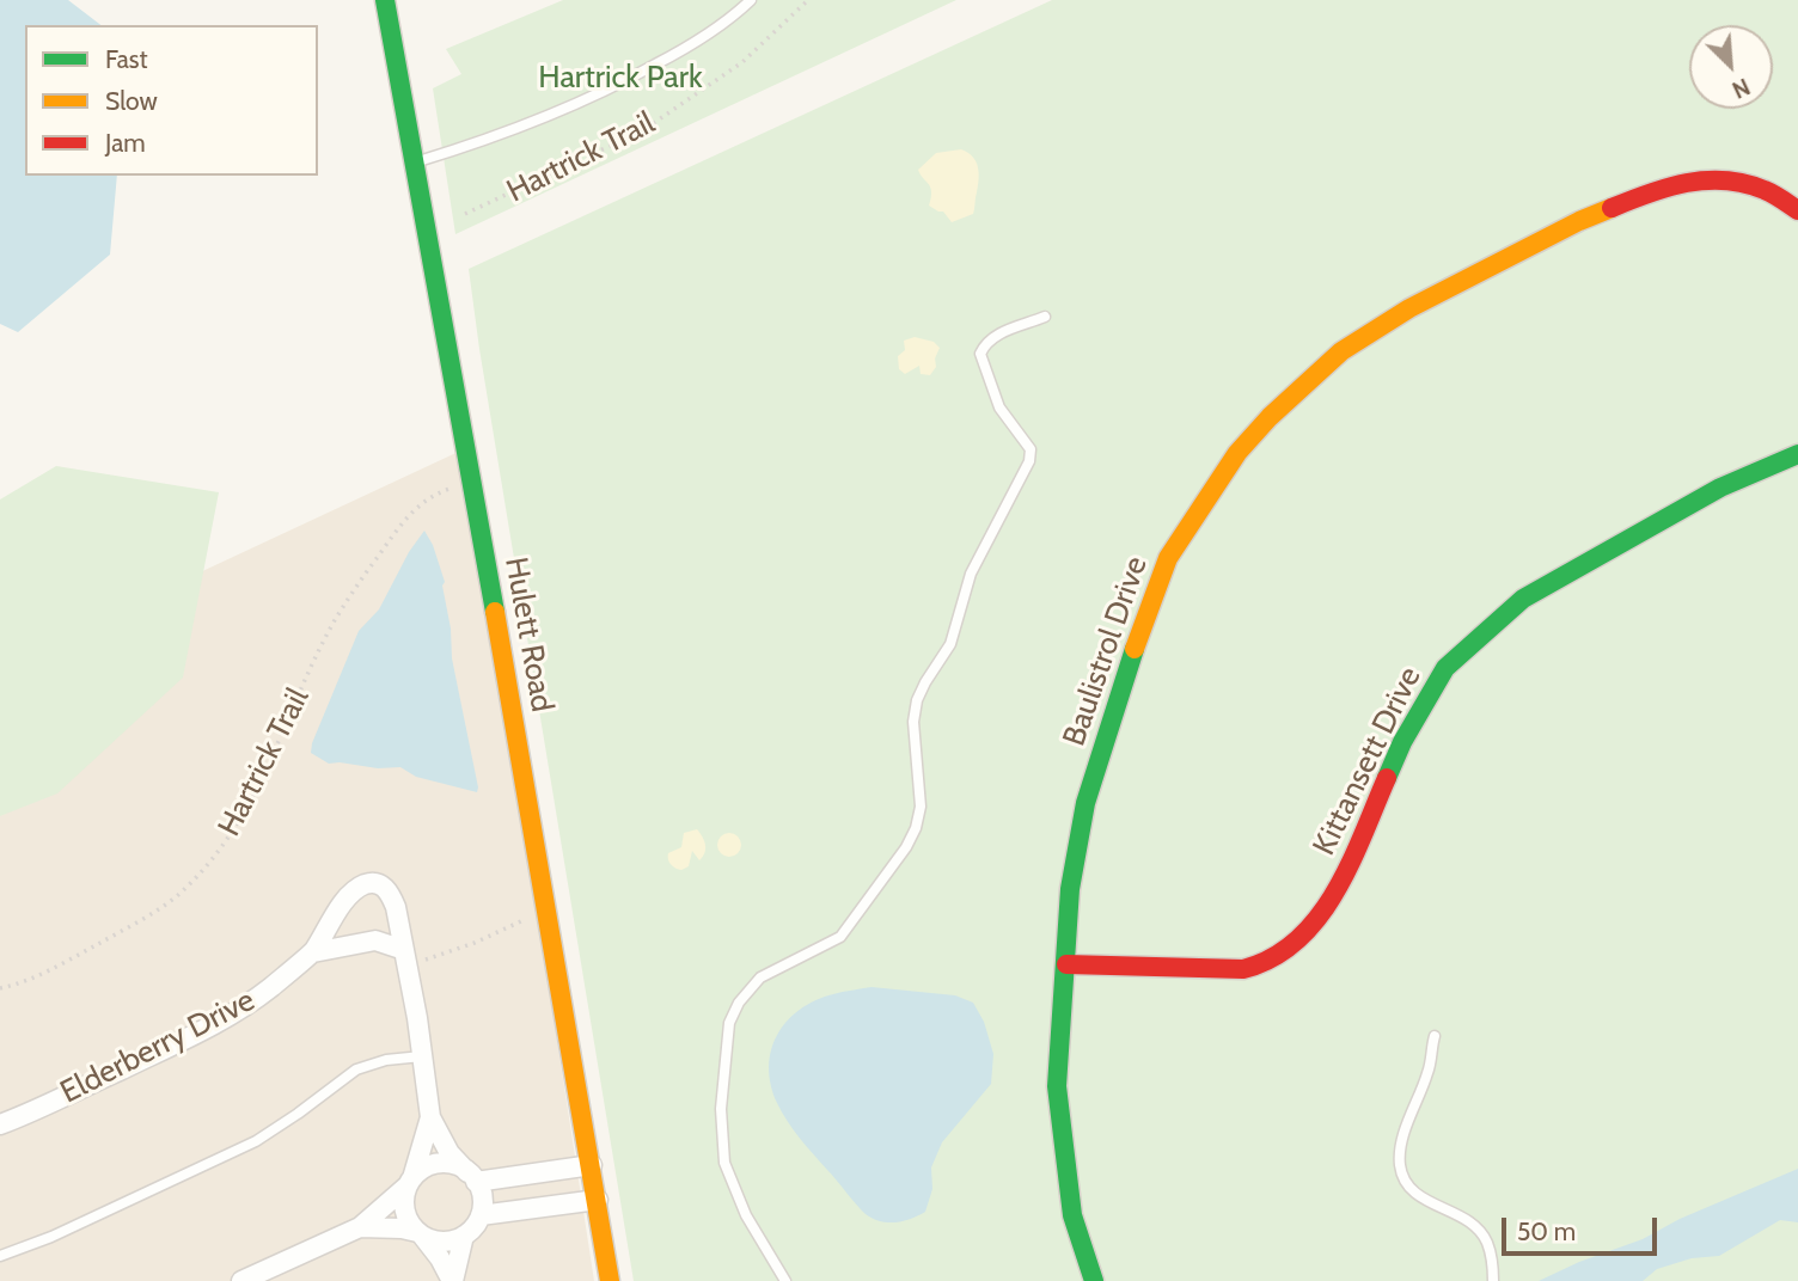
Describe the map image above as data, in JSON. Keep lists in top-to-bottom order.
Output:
{
  "streets": {
    "street": [
      "Hulett Road",
      "Baulistrol Drive",
      "Kittansett Drive",
      "Elderberry Drive"
    ],
    "path": ["Hartrick Trail"]
  },
  "crossings": [
    ["Hartrick Trail", "Hulett Road"],
    ["Baulistrol Drive", "Kittansett Drive"]
  ],
  "parks": ["Hartrick Park"],
  "legend": ["Fast", "Slow", "Jam"],
  "scale_bar": "50 m",
  "north": "bottom right"
}
